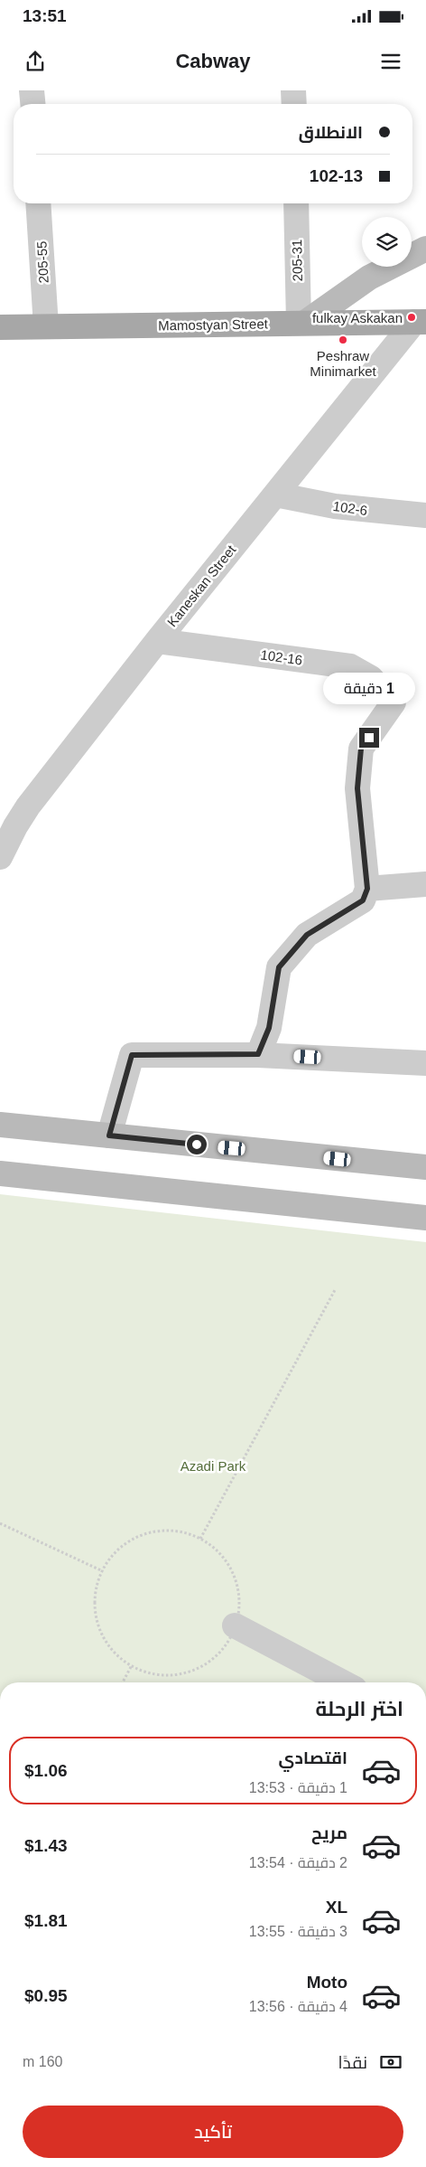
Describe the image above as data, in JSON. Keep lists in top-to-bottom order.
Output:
{
  "streets": {
    "main road": ["Mamostyan Street"],
    "street": [
      "205-31",
      "205-55",
      "102-6",
      "Kaneskan Street",
      "102-16"
    ]
  },
  "crossings": [
    ["205-31", "Mamostyan Street"],
    ["205-55", "Mamostyan Street"],
    ["Mamostyan Street", "Kaneskan Street"],
    ["102-6", "Kaneskan Street"],
    ["Kaneskan Street", "102-16"]
  ],
  "parks": ["Azadi Park"],
  "places": ["fulkay Askakan", "Peshraw Minimarket"],
  "page": {
    "status": "13:51",
    "header": "Cabway",
    "banner": ["الانطلاق", "102-13"],
    "bubble": "1 دقيقة",
    "heading": "اختر الرحلة",
    "list": [
      {
        "name": "اقتصادي",
        "note": "1 دقيقة · 13:53",
        "value": "$1.06"
      },
      {
        "name": "مريح",
        "note": "2 دقيقة · 13:54",
        "value": "$1.43"
      },
      {
        "name": "XL",
        "note": "3 دقيقة · 13:55",
        "value": "$1.81"
      },
      {
        "name": "Moto",
        "note": "4 دقيقة · 13:56",
        "value": "$0.95"
      }
    ],
    "pay": ["نقدًا", "160 m"],
    "buttons": "تأكيد"
  }
}
